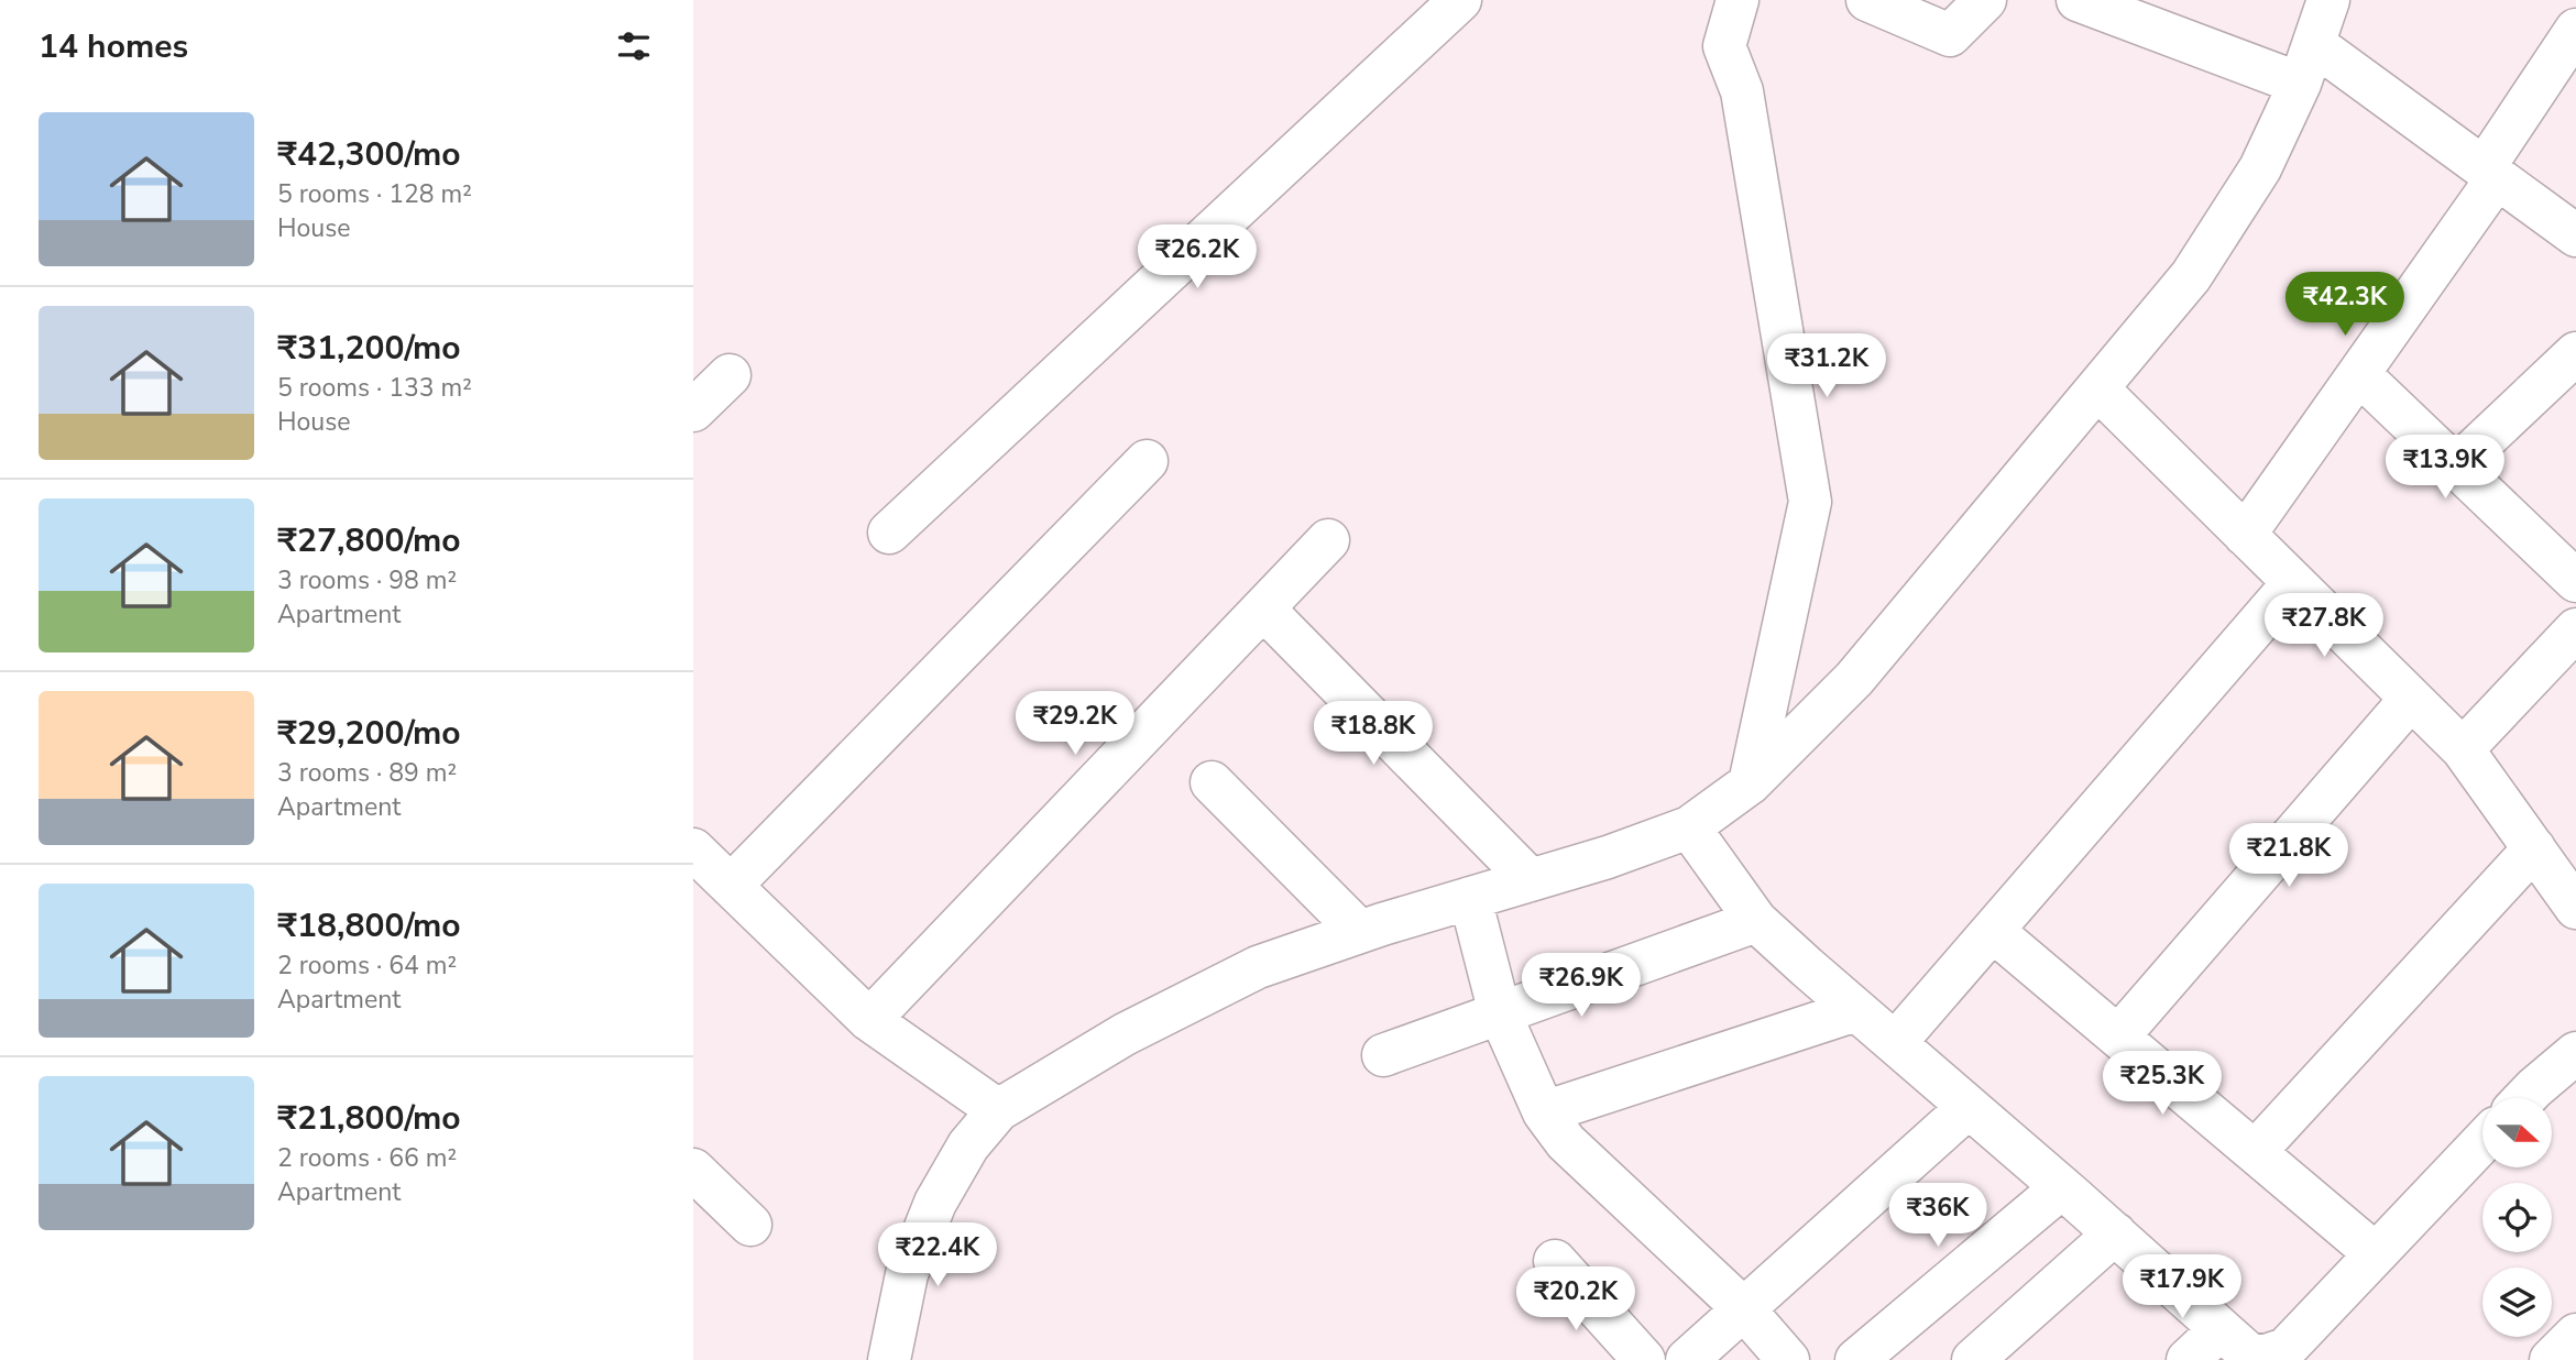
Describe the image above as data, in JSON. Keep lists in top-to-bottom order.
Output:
{
  "north": "right",
  "page": {
    "heading": "14 homes",
    "list": [
      {
        "name": "₹42,300/mo",
        "note": "5 rooms · 128 m² · House"
      },
      {
        "name": "₹31,200/mo",
        "note": "5 rooms · 133 m² · House"
      },
      {
        "name": "₹27,800/mo",
        "note": "3 rooms · 98 m² · Apartment"
      },
      {
        "name": "₹29,200/mo",
        "note": "3 rooms · 89 m² · Apartment"
      },
      {
        "name": "₹18,800/mo",
        "note": "2 rooms · 64 m² · Apartment"
      },
      {
        "name": "₹21,800/mo",
        "note": "2 rooms · 66 m² · Apartment"
      }
    ],
    "price": [
      "₹26.2K",
      "₹42.3K",
      "₹31.2K",
      "₹13.9K",
      "₹27.8K",
      "₹29.2K",
      "₹18.8K",
      "₹21.8K",
      "₹26.9K",
      "₹25.3K",
      "₹36K",
      "₹22.4K",
      "₹17.9K",
      "₹20.2K"
    ]
  }
}
